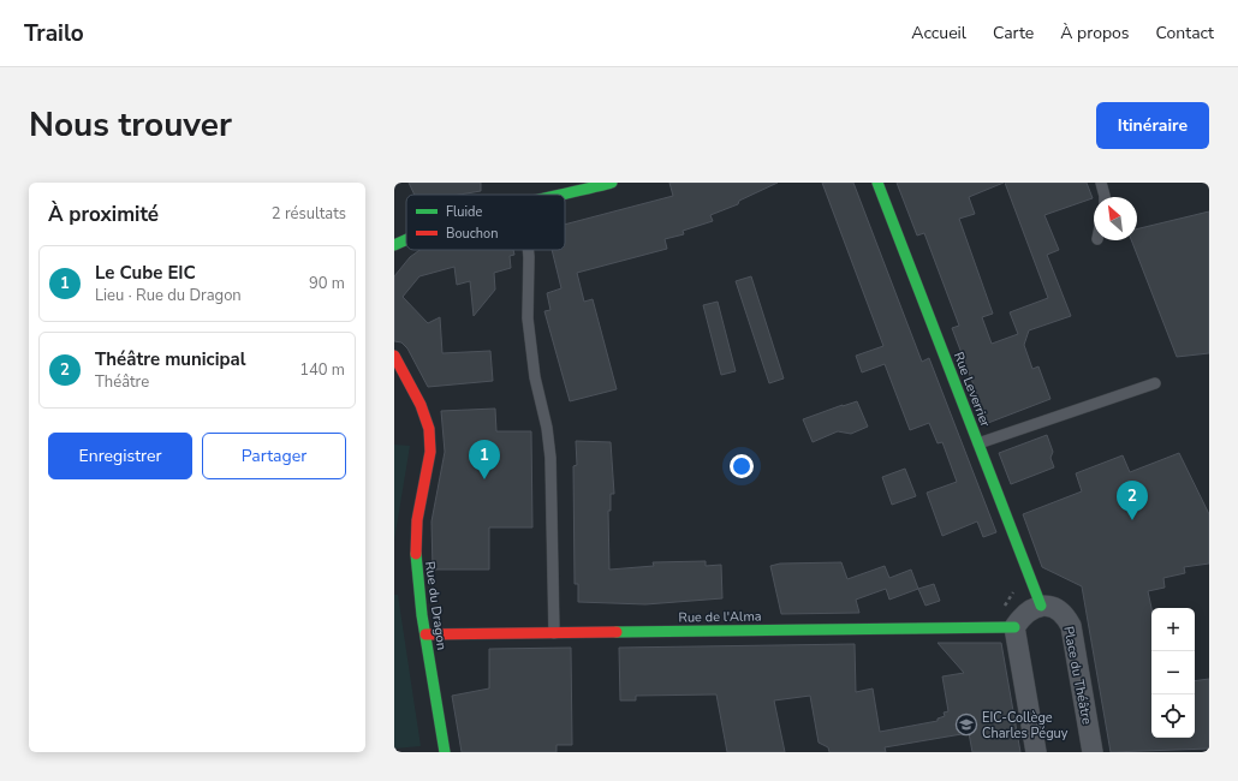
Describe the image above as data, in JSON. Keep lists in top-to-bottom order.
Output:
{
  "streets": {
    "street": [
      "Rue Leverrier",
      "Rue du Dragon",
      "Rue de l'Alma",
      "Place du Théâtre"
    ]
  },
  "crossings": [
    ["Rue Leverrier", "Place du Théâtre"],
    ["Rue du Dragon", "Rue de l'Alma"]
  ],
  "places": {
    "school or university": ["EIC-Collège Charles Péguy"]
  },
  "legend": ["Fluide", "Bouchon"],
  "north": "top left",
  "page": {
    "header": "Trailo",
    "nav": [
      "Accueil",
      "Carte",
      "À propos",
      "Contact"
    ],
    "title": "Nous trouver",
    "buttons": [
      "Itinéraire",
      ["Enregistrer", "Partager"]
    ],
    "heading": ["À proximité", "2 résultats"],
    "list": [
      {
        "mark": "1",
        "name": "Le Cube EIC",
        "note": "Lieu · Rue du Dragon",
        "value": "90 m"
      },
      {
        "mark": "2",
        "name": "Théâtre municipal",
        "note": "Théâtre",
        "value": "140 m"
      }
    ],
    "pins": ["1", "2"],
    "map_buttons": ["+", "−"]
  }
}
